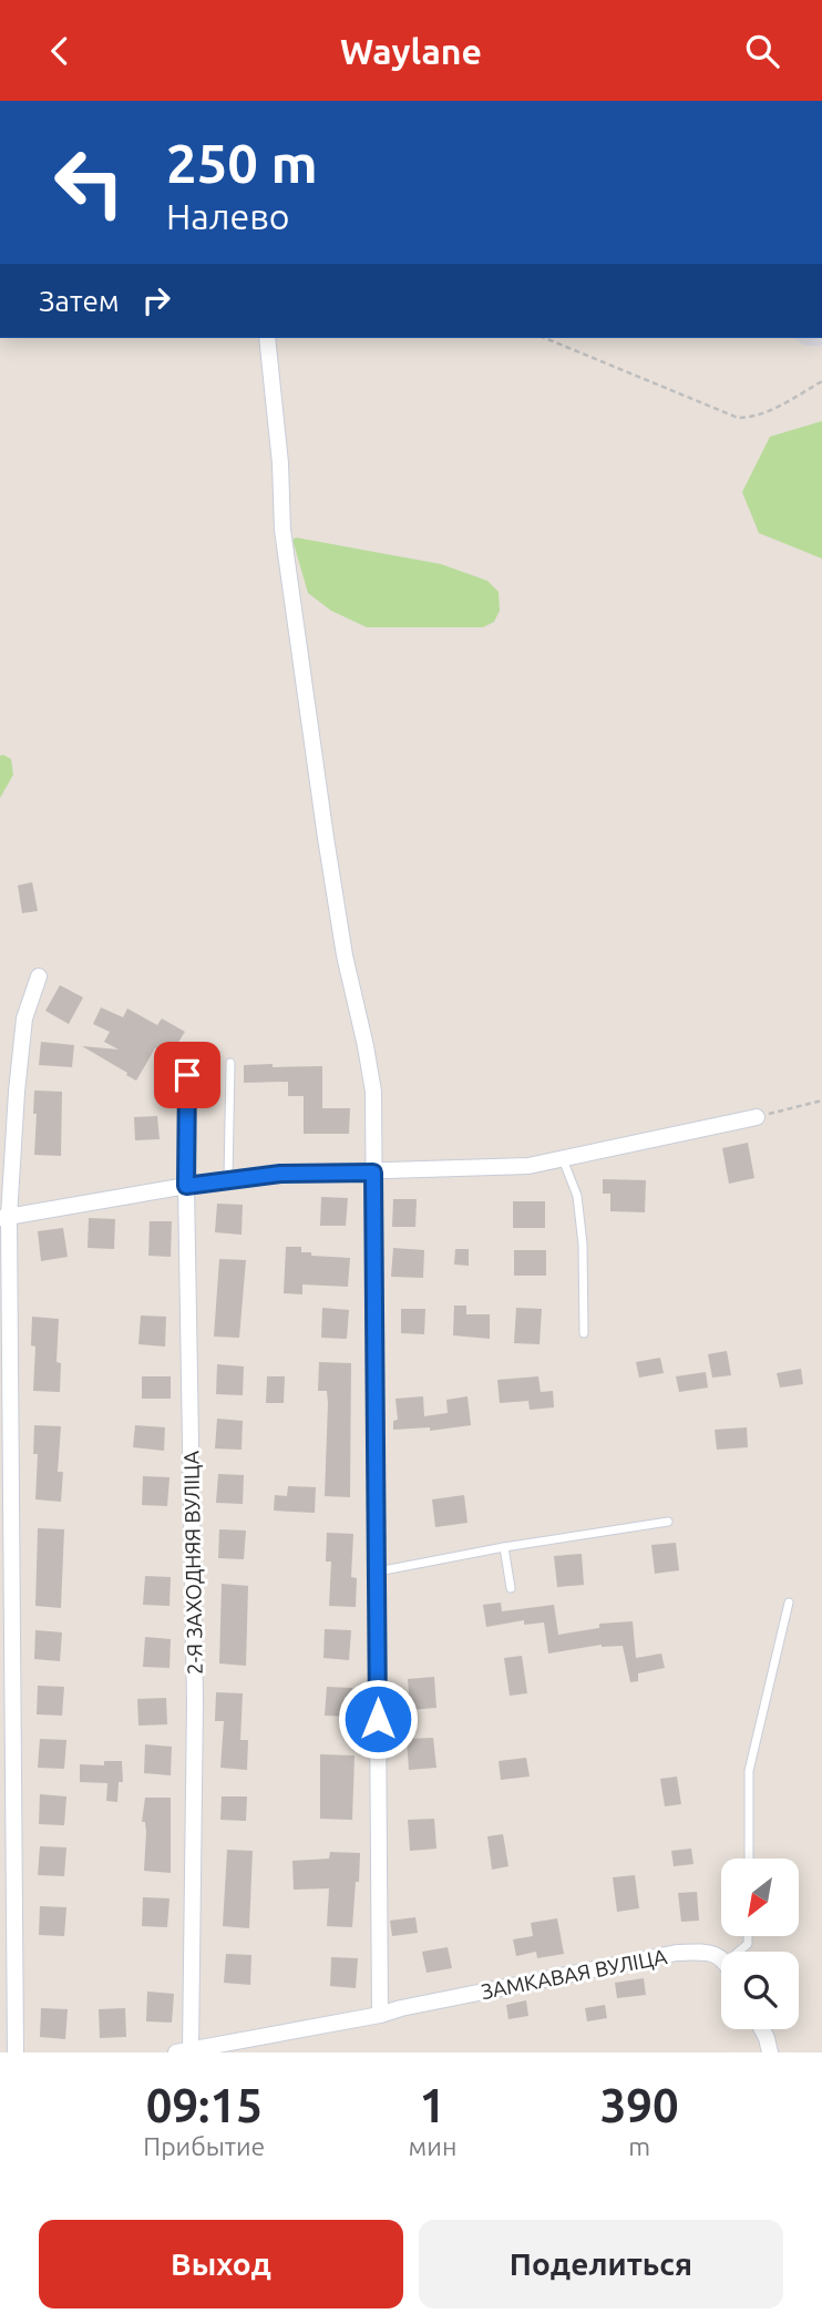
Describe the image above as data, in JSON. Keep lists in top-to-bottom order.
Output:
{
  "streets": {
    "street": ["2-Я ЗАХОДНЯЯ ВУЛІЦА", "ЗАМКАВАЯ ВУЛІЦА"]
  },
  "crossings": [
    ["2-Я ЗАХОДНЯЯ ВУЛІЦА", "ЗАМКАВАЯ ВУЛІЦА"]
  ],
  "north": "bottom left",
  "page": {
    "header": "Waylane",
    "turn": ["250 m", "Налево"],
    "then": "Затем",
    "eta": [
      "09:15",
      "Прибытие",
      "1",
      "мин",
      "390",
      "m"
    ],
    "buttons": ["Выход", "Поделиться"]
  }
}
